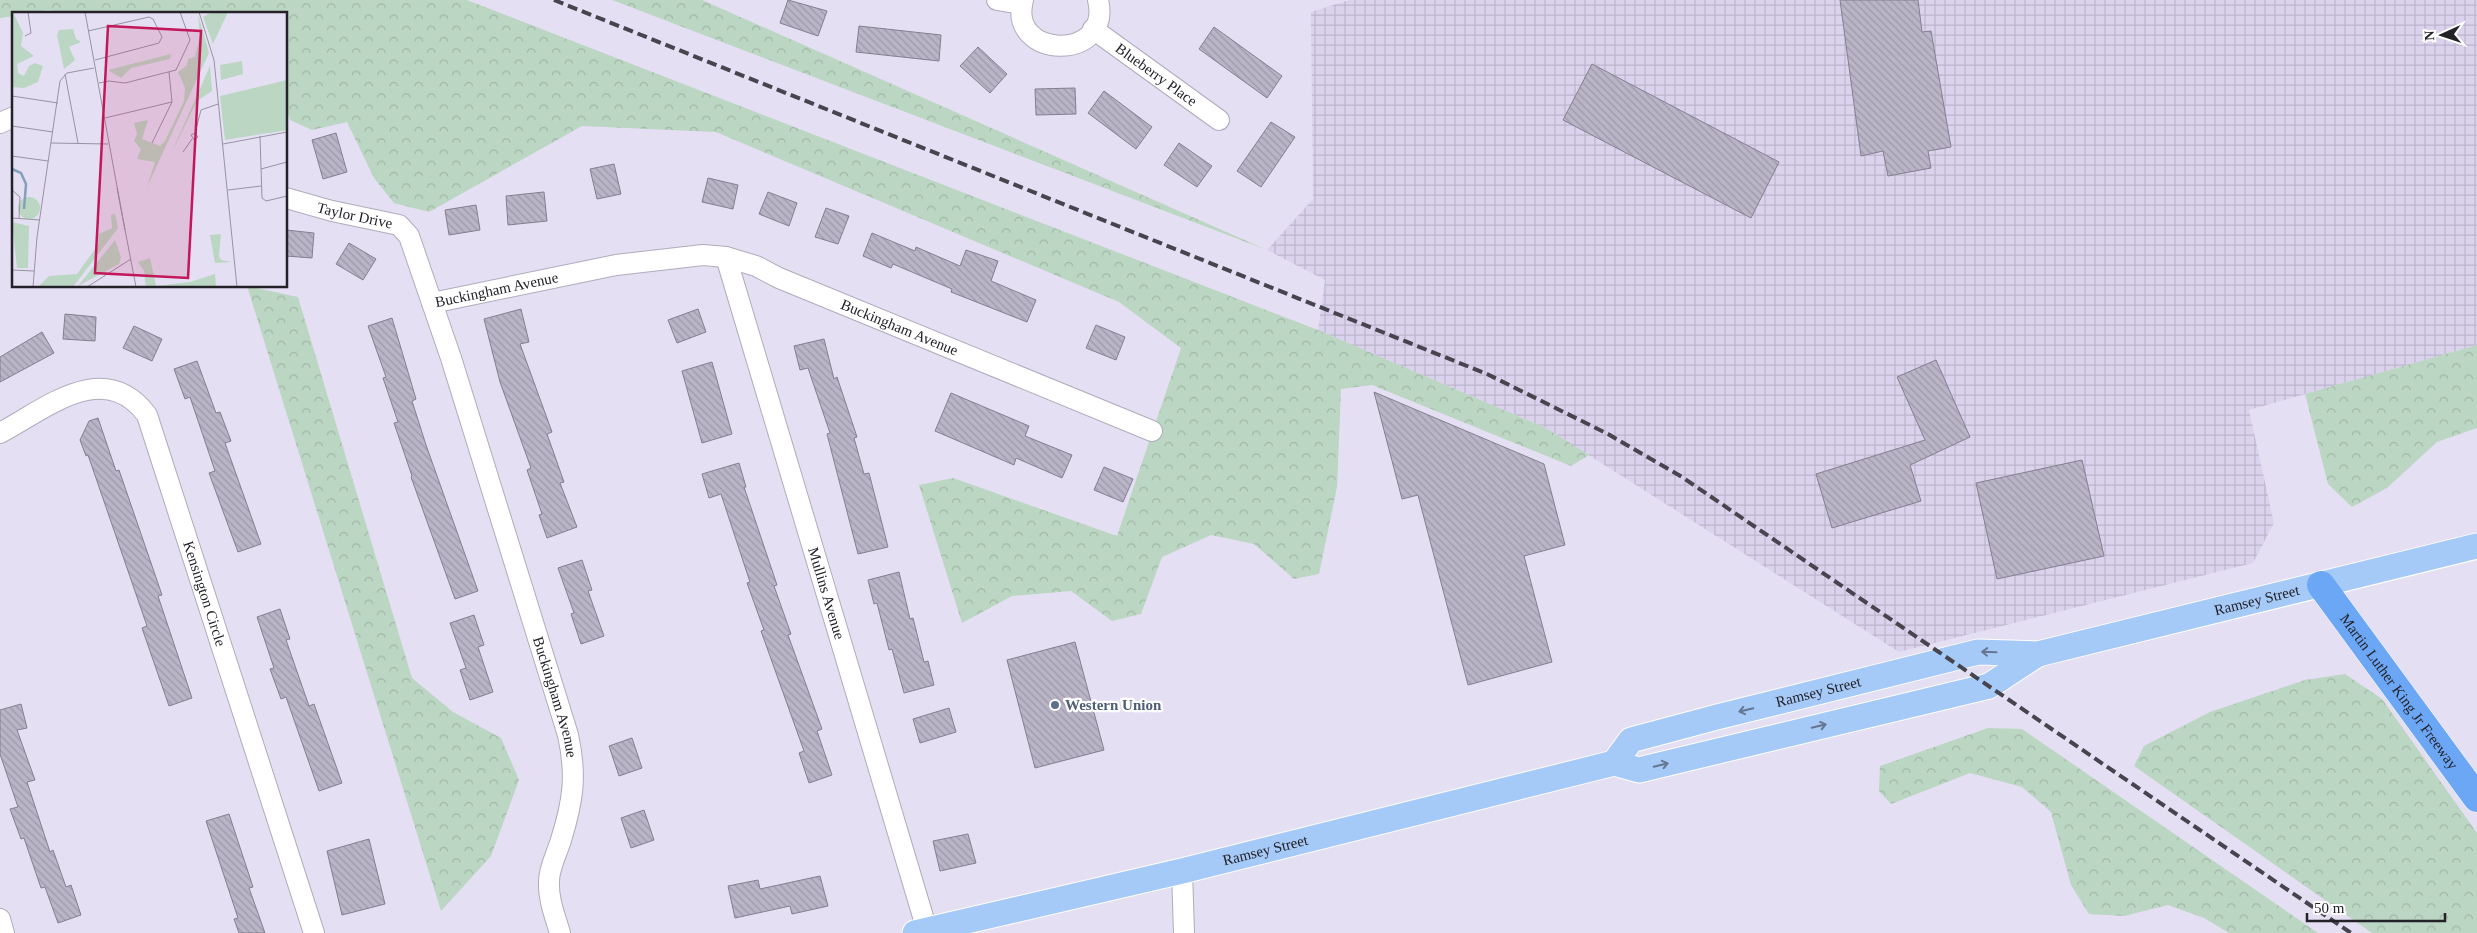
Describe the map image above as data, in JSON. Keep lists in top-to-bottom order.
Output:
{
  "streets": {
    "highway": ["Martin Luther King Jr Freeway"],
    "main road": ["Ramsey Street"],
    "street": [
      "Blueberry Place",
      "Taylor Drive",
      "Buckingham Avenue",
      "Kensington Circle",
      "Mullins Avenue"
    ]
  },
  "crossings": [
    ["Taylor Drive", "Buckingham Avenue"],
    ["Buckingham Avenue", "Mullins Avenue"],
    ["Mullins Avenue", "Ramsey Street"],
    ["Ramsey Street", "Martin Luther King Jr Freeway"]
  ],
  "places": ["Western Union"],
  "scale_bar": "50 m",
  "north": "left"
}
